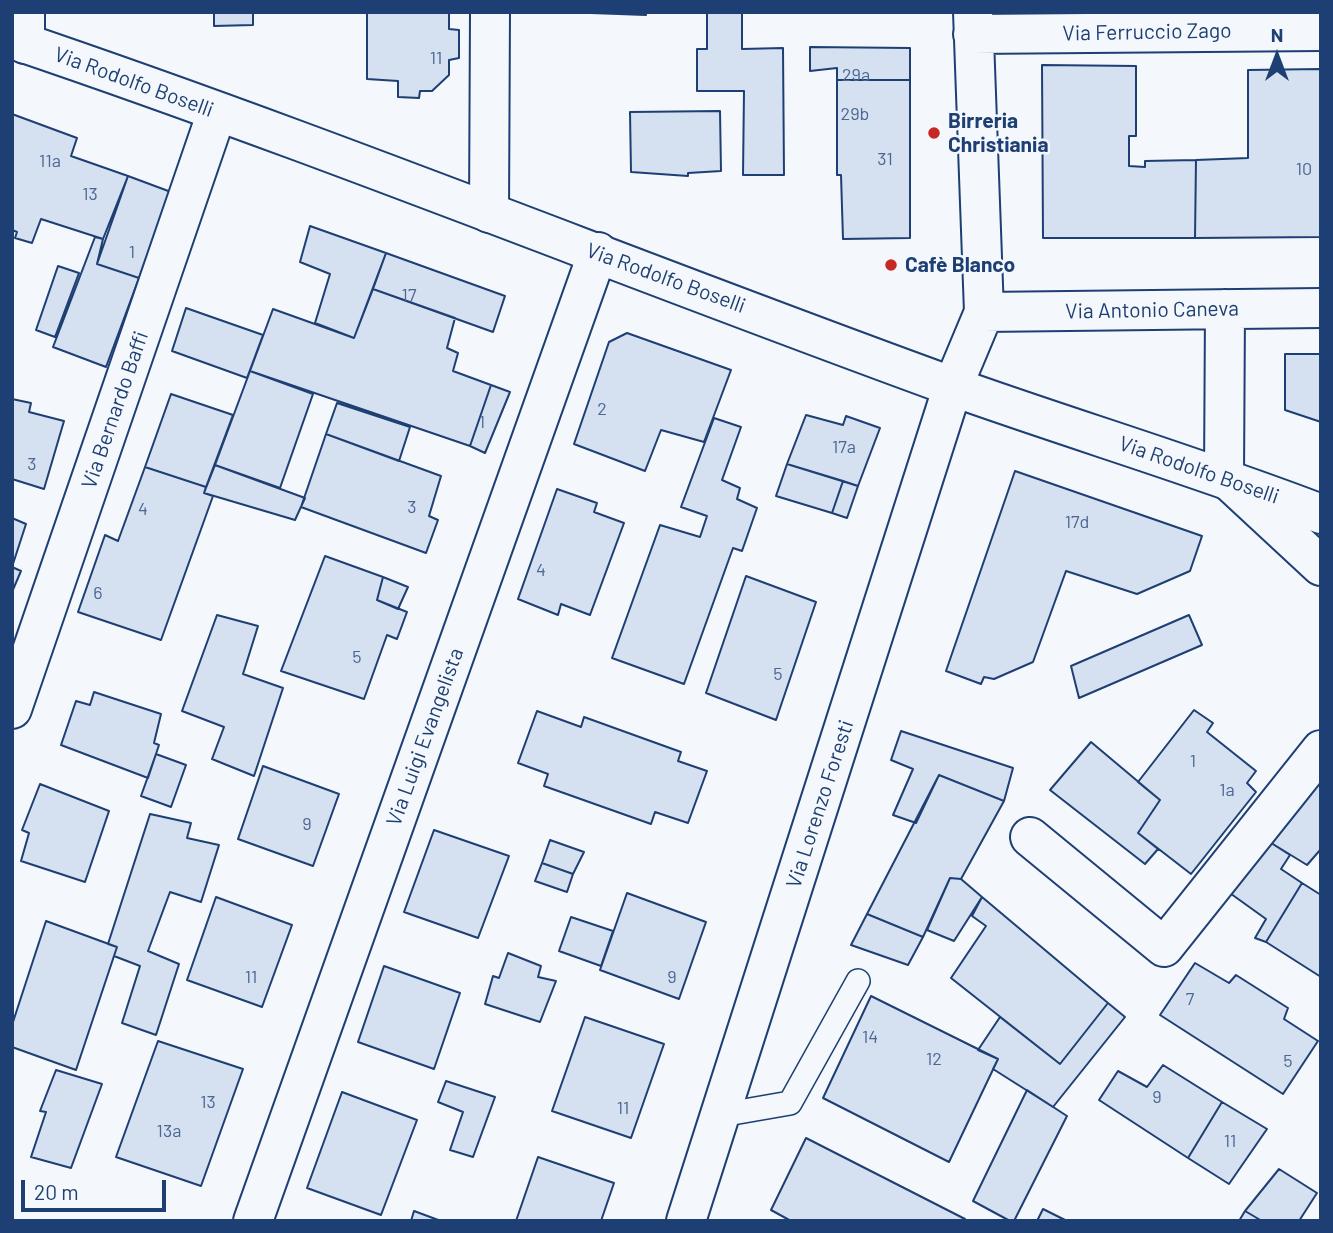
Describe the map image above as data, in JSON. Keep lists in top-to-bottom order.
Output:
{
  "streets": {
    "street": [
      "Via Ferruccio Zago",
      "Via Rodolfo Boselli",
      "Via Antonio Caneva",
      "Via Bernardo Baffi",
      "Via Luigi Evangelista",
      "Via Lorenzo Foresti"
    ]
  },
  "crossings": [
    ["Via Rodolfo Boselli", "Via Bernardo Baffi"],
    ["Via Rodolfo Boselli", "Via Luigi Evangelista"],
    ["Via Rodolfo Boselli", "Via Lorenzo Foresti"],
    ["Via Antonio Caneva", "Via Lorenzo Foresti"]
  ],
  "places": ["Birreria Christiania", "Cafè Blanco"],
  "house_numbers": [
    "11",
    "29a",
    "29b",
    "31",
    "11a",
    "10",
    "13",
    "1",
    "17",
    "2",
    "1",
    "17a",
    "3",
    "3",
    "4",
    "17d",
    "4",
    "6",
    "5",
    "5",
    "1",
    "1a",
    "9",
    "11",
    "9",
    "7",
    "14",
    "12",
    "5",
    "9",
    "13",
    "11",
    "13a",
    "11"
  ],
  "scale_bar": "20 m",
  "north": "top"
}
